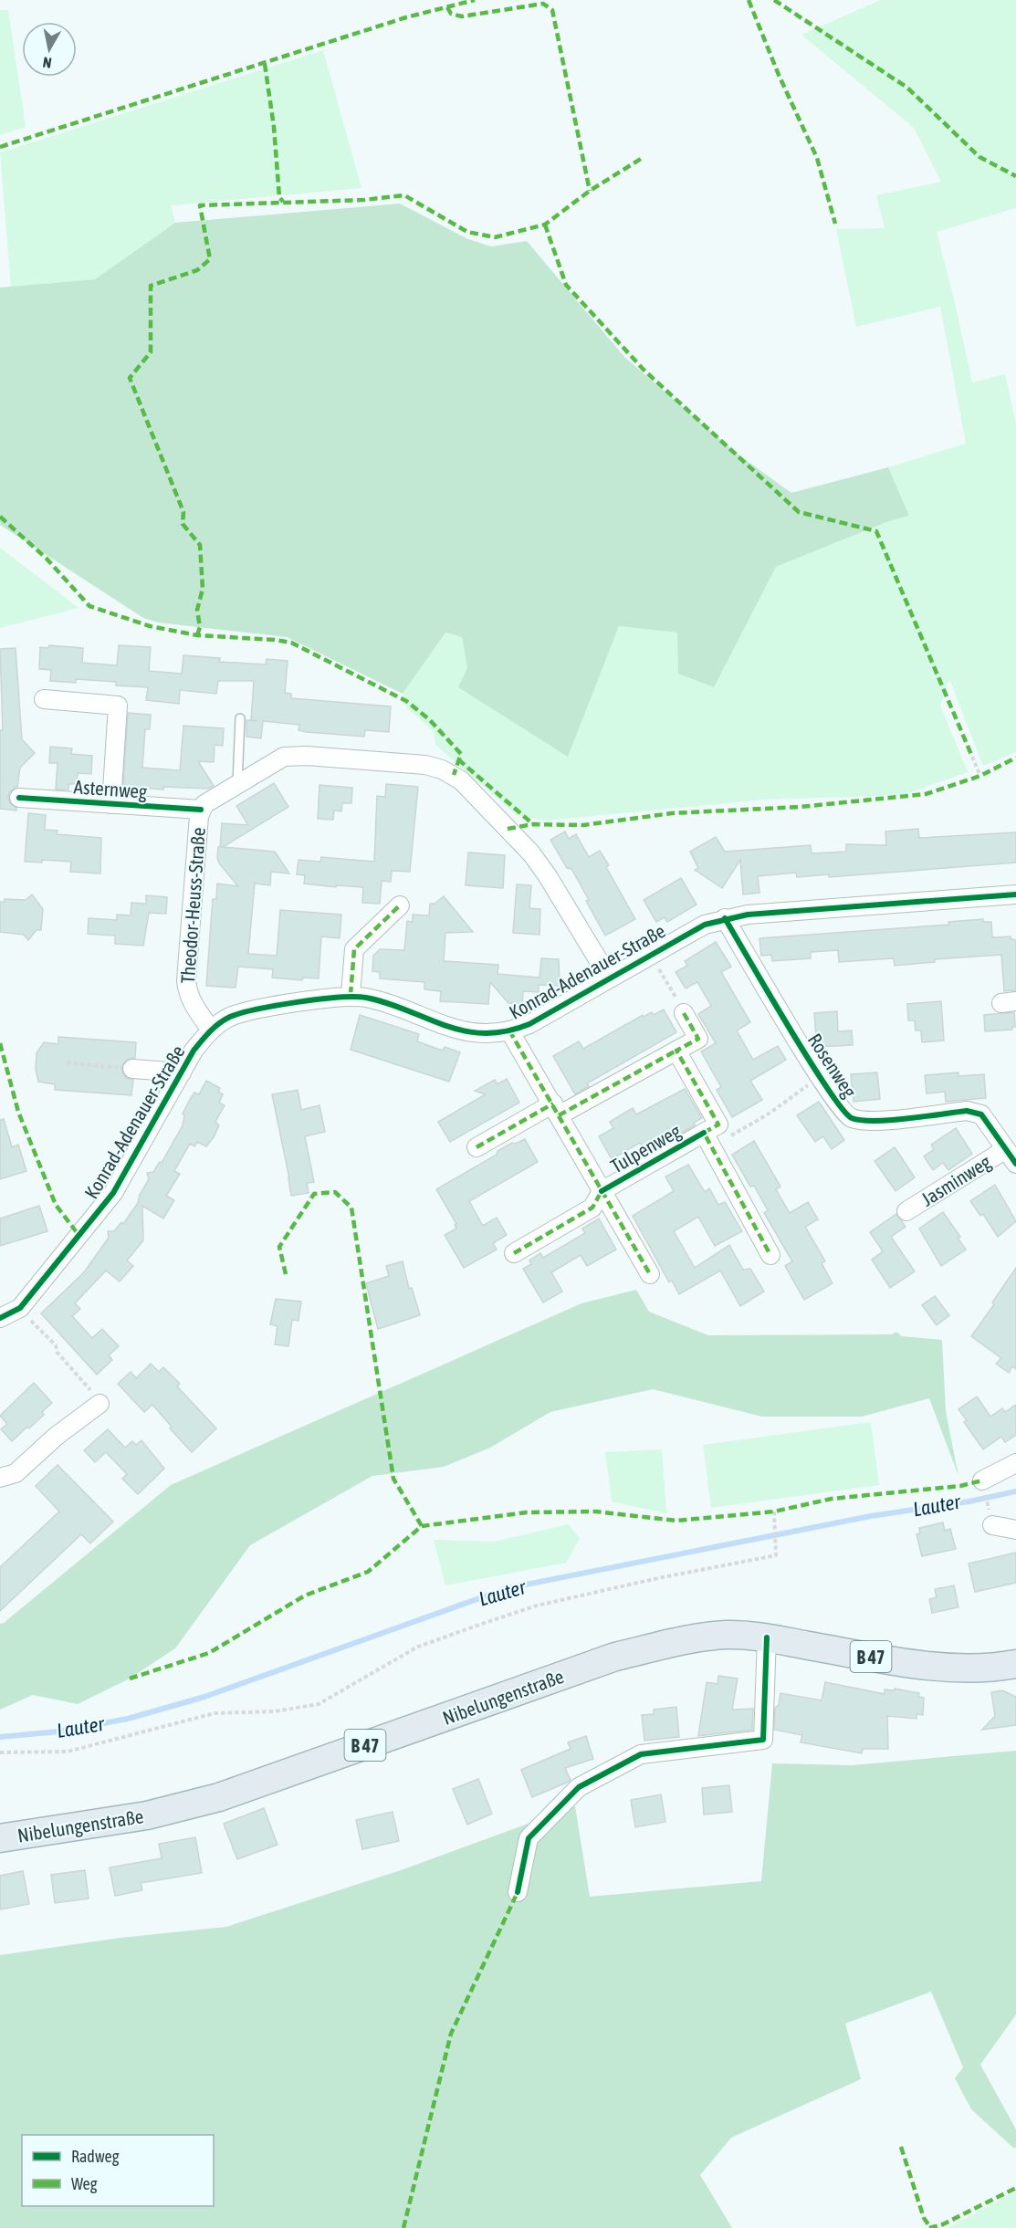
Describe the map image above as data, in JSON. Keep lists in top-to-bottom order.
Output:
{
  "streets": {
    "main road": ["B 47", "Nibelungenstraße"],
    "street": [
      "Asternweg",
      "Theodor-Heuss-Straße",
      "Konrad-Adenauer-Straße",
      "Rosenweg",
      "Tulpenweg",
      "Jasminweg"
    ]
  },
  "crossings": [
    ["Asternweg", "Theodor-Heuss-Straße"],
    ["Theodor-Heuss-Straße", "Konrad-Adenauer-Straße"],
    ["Konrad-Adenauer-Straße", "Rosenweg"],
    ["Rosenweg", "Tulpenweg"],
    ["Rosenweg", "Jasminweg"]
  ],
  "water": ["Lauter"],
  "legend": ["Radweg", "Weg"],
  "north": "bottom"
}
